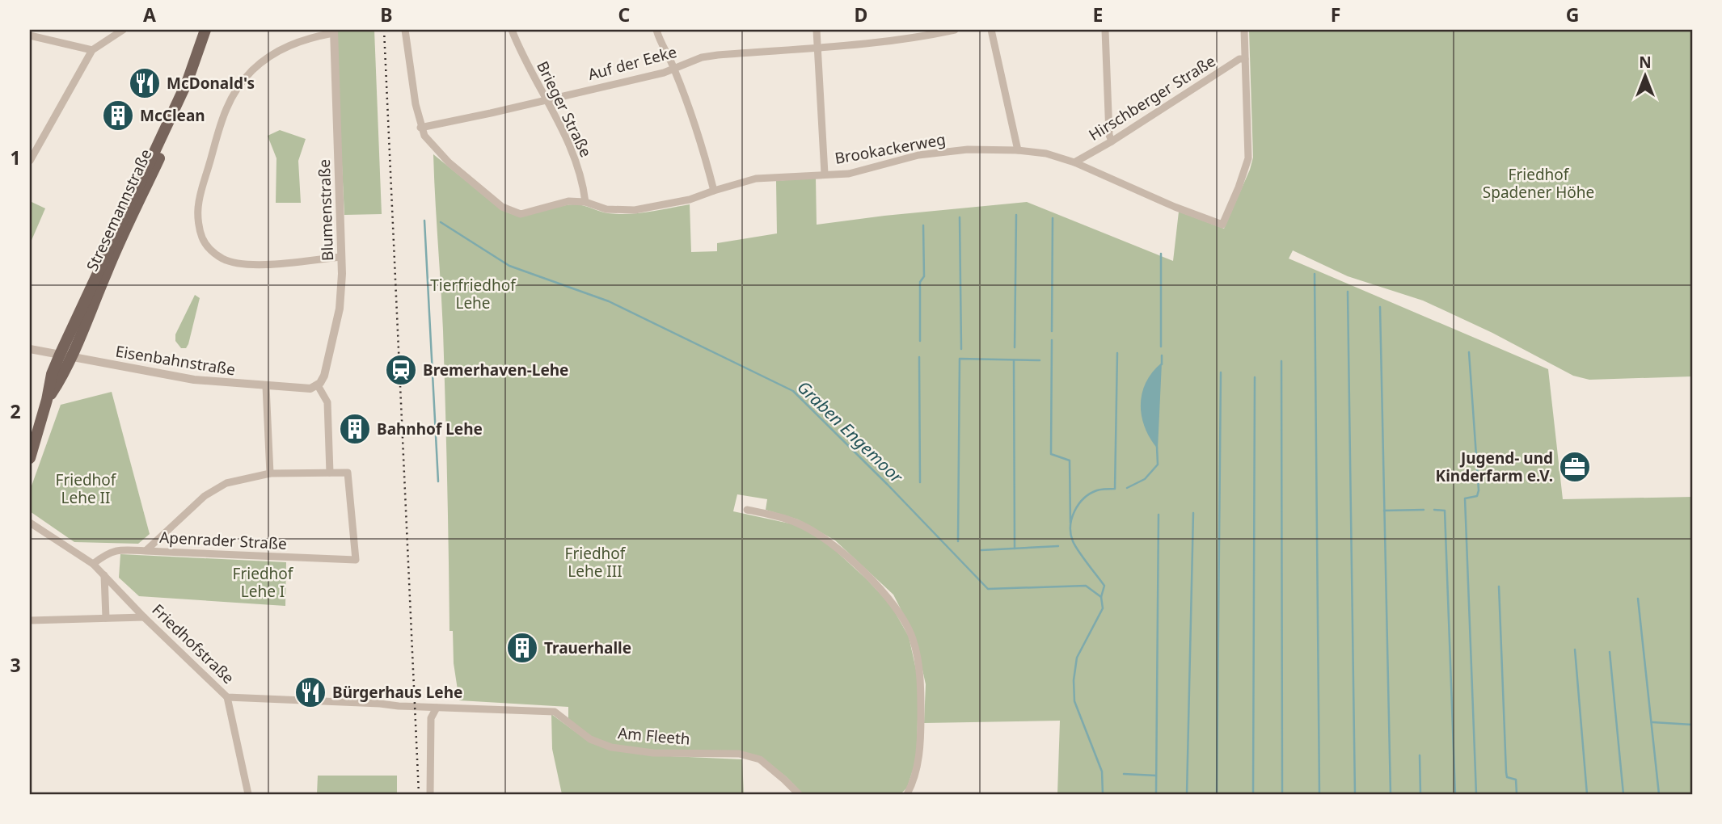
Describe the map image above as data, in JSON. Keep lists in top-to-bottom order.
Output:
{
  "streets": {
    "main road": ["Stresemannstraße"],
    "street": [
      "Auf der Eeke",
      "Hirschberger Straße",
      "Brieger Straße",
      "Brookackerweg",
      "Blumenstraße",
      "Eisenbahnstraße",
      "Apenrader Straße",
      "Friedhofstraße",
      "Am Fleeth"
    ]
  },
  "crossings": [
    ["Auf der Eeke", "Brieger Straße"],
    ["Auf der Eeke", "Brookackerweg"],
    ["Hirschberger Straße", "Brookackerweg"],
    ["Brieger Straße", "Brookackerweg"],
    ["Stresemannstraße", "Eisenbahnstraße"],
    ["Blumenstraße", "Eisenbahnstraße"],
    ["Apenrader Straße", "Friedhofstraße"],
    ["Friedhofstraße", "Am Fleeth"]
  ],
  "water": ["Graben Engemoor"],
  "parks": [
    "Friedhof Spadener Höhe",
    "Tierfriedhof Lehe",
    "Friedhof Lehe II",
    "Friedhof Lehe III",
    "Friedhof Lehe I"
  ],
  "places": {
    "restaurant": ["McDonald's", "Bürgerhaus Lehe"],
    "building": ["McClean", "Bahnhof Lehe", "Trauerhalle"],
    "station": ["Bremerhaven-Lehe"],
    "office": ["Jugend- und Kinderfarm e.V."]
  },
  "north": "top",
  "grid": {
    "columns": [
      "A",
      "B",
      "C",
      "D",
      "E",
      "F",
      "G"
    ],
    "rows": ["1", "2", "3"]
  }
}
